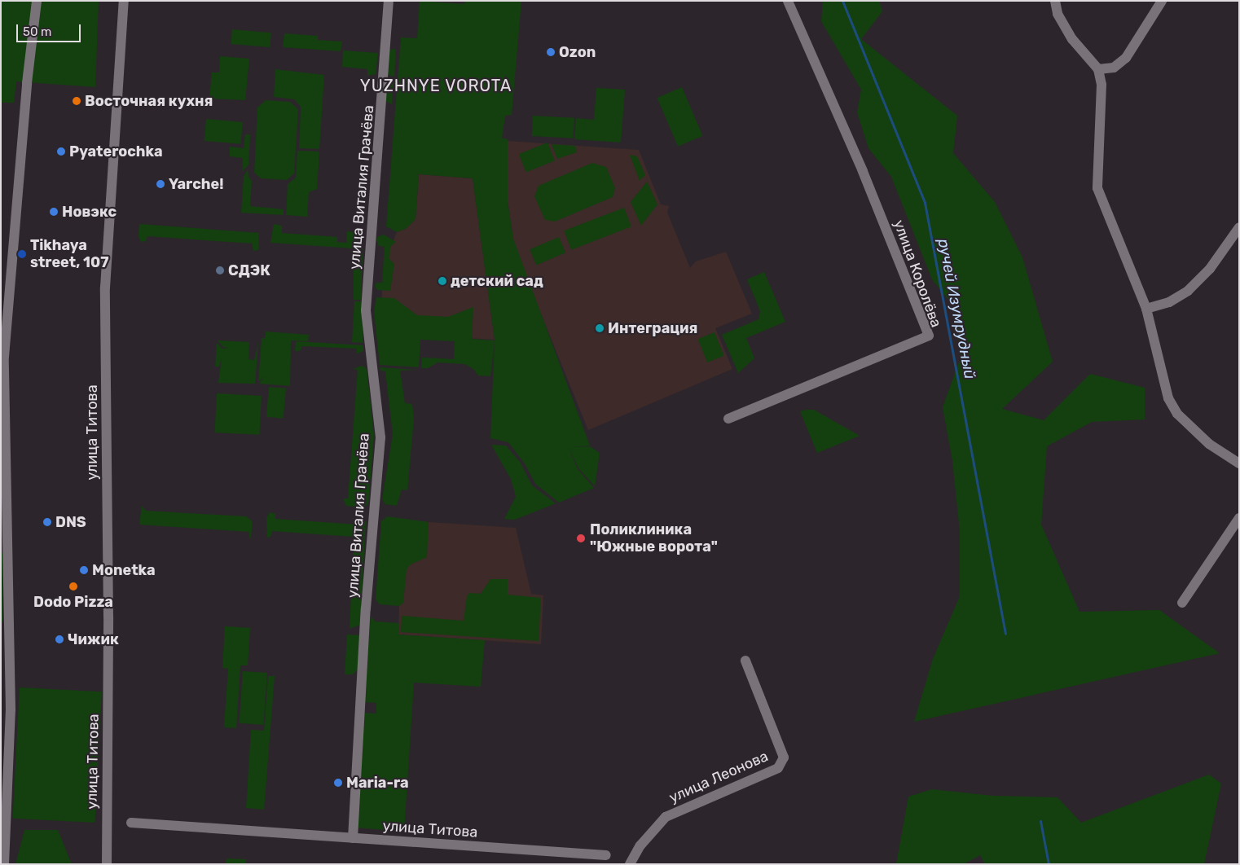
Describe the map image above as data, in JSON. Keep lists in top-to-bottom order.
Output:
{
  "streets": {
    "street": [
      "улица Виталия Грачёва",
      "улица Королёва",
      "улица Титова",
      "улица Леонова"
    ]
  },
  "crossings": [
    ["улица Виталия Грачёва", "улица Титова"]
  ],
  "districts": ["YUZHNYE VOROTA"],
  "water": ["ручей Изумрудный"],
  "places": [
    "Ozon",
    "Восточная кухня",
    "Pyaterochka",
    "Yarche!",
    "Новэкс",
    "Tikhaya street, 107",
    "СДЭК",
    "детский сад",
    "Интеграция",
    "DNS",
    "Поликлиника \"Южные ворота\"",
    "Monetka",
    "Dodo Pizza",
    "Чижик",
    "Maria-ra"
  ],
  "scale_bar": "50 m"
}
